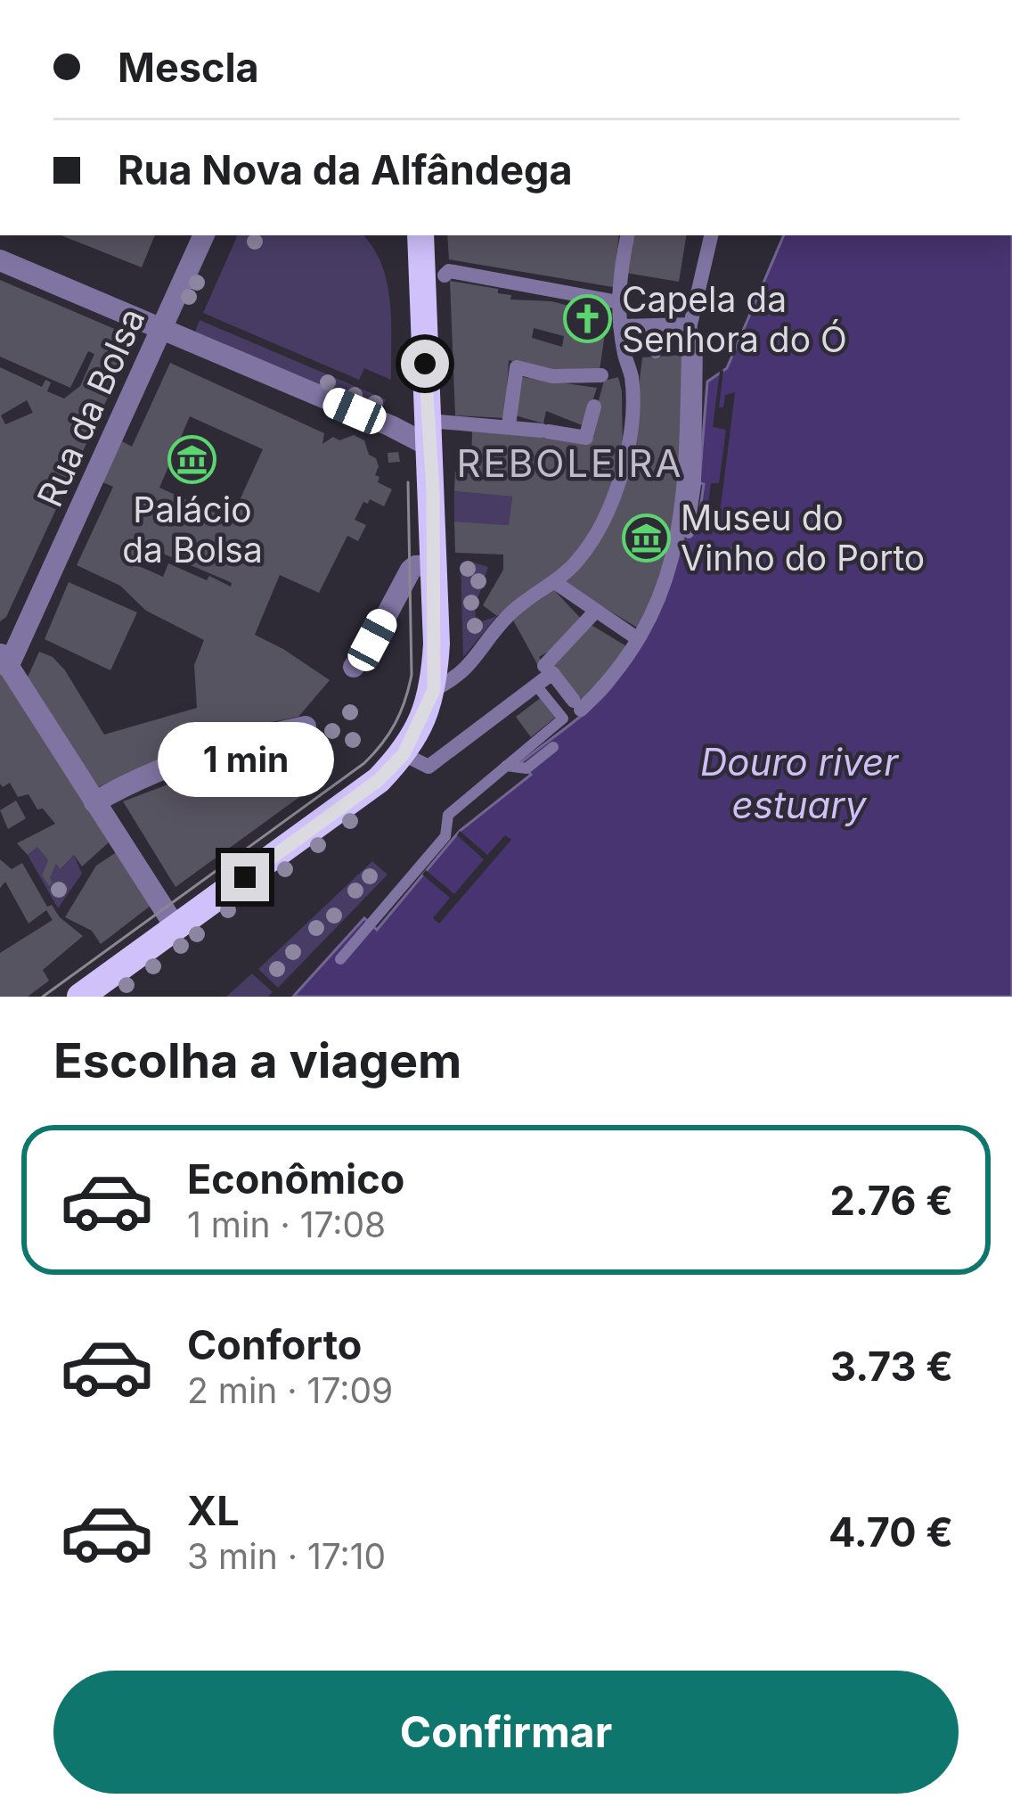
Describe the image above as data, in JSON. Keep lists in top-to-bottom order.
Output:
{
  "streets": {
    "street": ["Rua da Bolsa"]
  },
  "districts": ["REBOLEIRA"],
  "water": ["Douro river estuary"],
  "places": {
    "church": ["Capela da Senhora do Ó"],
    "museum": ["Palácio da Bolsa", "Museu do Vinho do Porto"]
  },
  "page": {
    "banner": ["Mescla", "Rua Nova da Alfândega"],
    "bubble": "1 min",
    "heading": "Escolha a viagem",
    "list": [
      {
        "name": "Econômico",
        "note": "1 min · 17:08",
        "value": "2.76 €"
      },
      {
        "name": "Conforto",
        "note": "2 min · 17:09",
        "value": "3.73 €"
      },
      {
        "name": "XL",
        "note": "3 min · 17:10",
        "value": "4.70 €"
      }
    ],
    "buttons": "Confirmar"
  }
}
